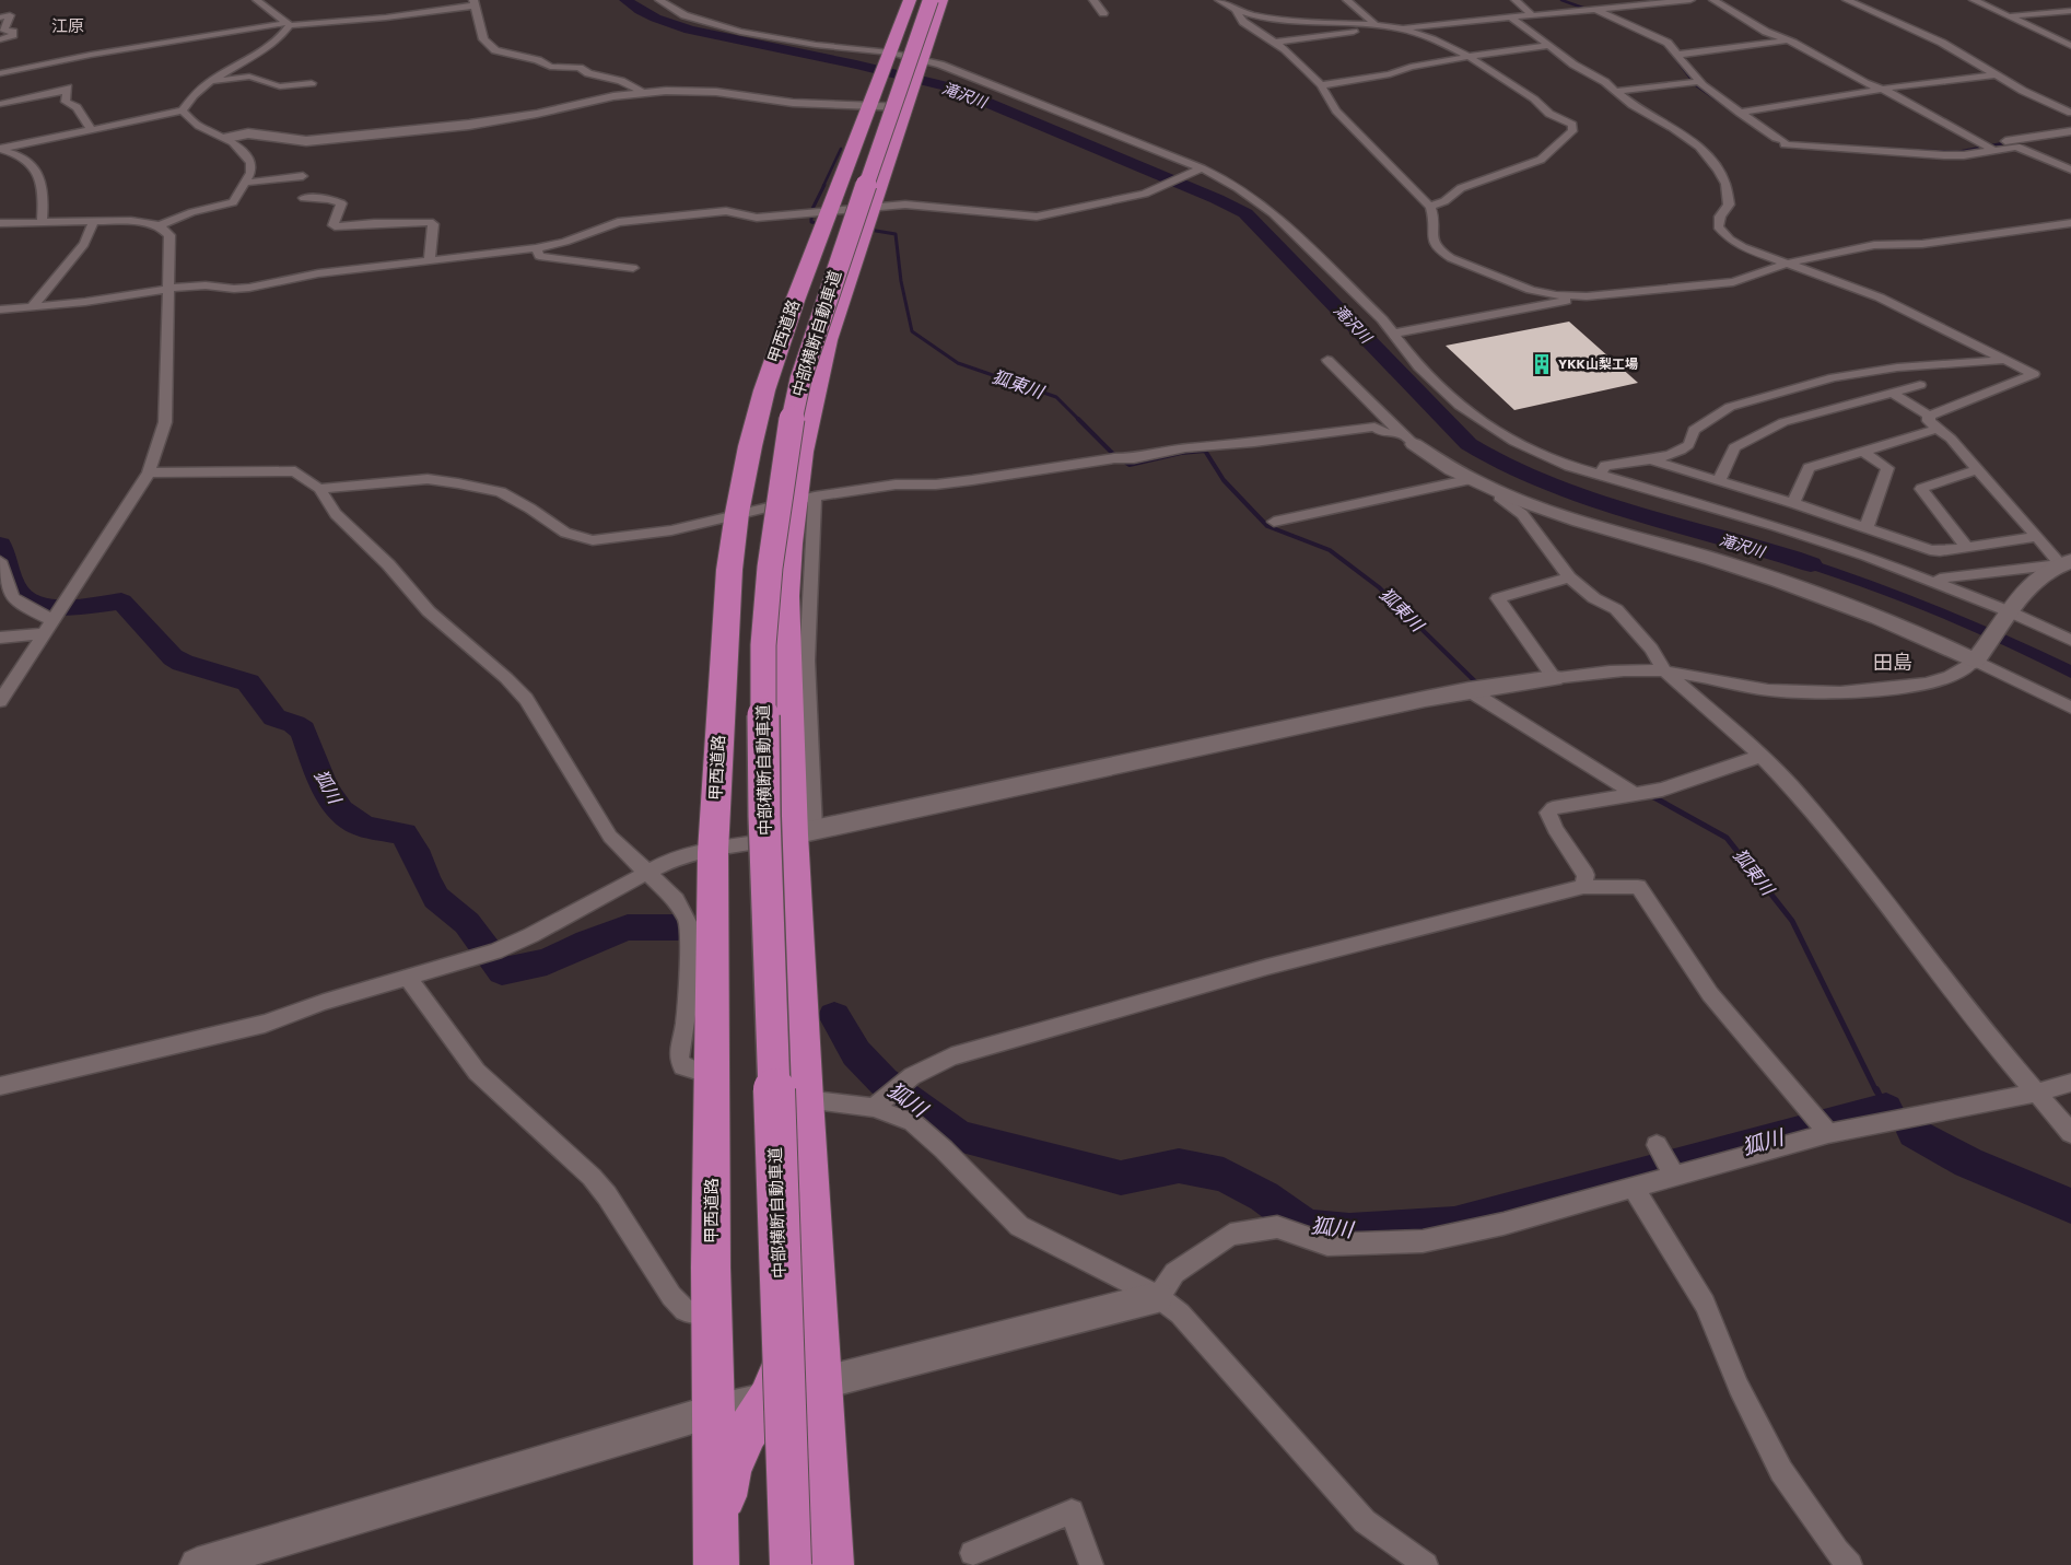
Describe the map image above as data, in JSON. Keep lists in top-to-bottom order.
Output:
{
  "streets": {
    "highway": ["甲西道路", "中部横断自動車道"]
  },
  "districts": ["江原", "田島"],
  "water": ["滝沢川", "狐東川", "狐川"],
  "places": {
    "building": ["YKK山梨工場"]
  }
}
